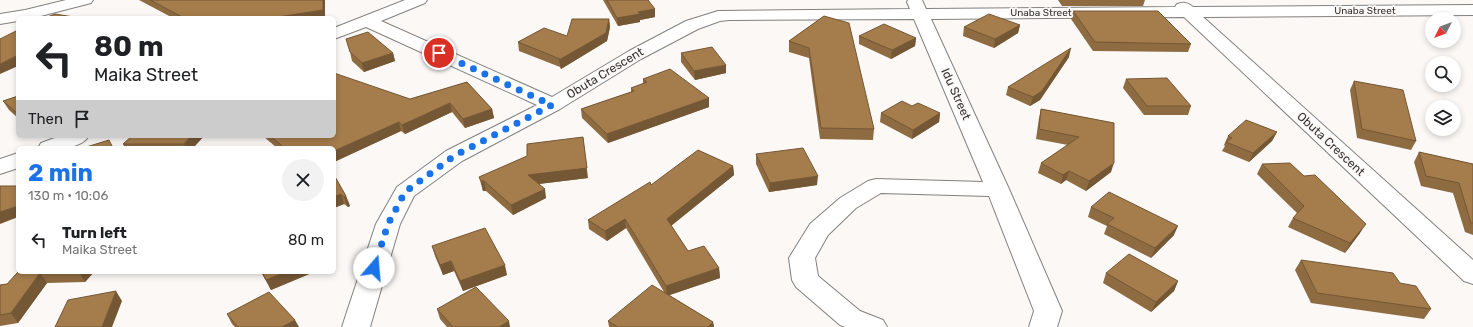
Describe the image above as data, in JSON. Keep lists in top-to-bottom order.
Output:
{
  "streets": {
    "street": ["Unaba Street", "Obuta Crescent", "Idu Street"]
  },
  "crossings": [
    ["Unaba Street", "Obuta Crescent"],
    ["Unaba Street", "Idu Street"]
  ],
  "north": "bottom left",
  "page": {
    "turn": ["80 m", "Maika Street"],
    "then": "Then",
    "heading": ["2 min", "130 m · 10:06"],
    "list": [
      {
        "name": "Turn left",
        "note": "Maika Street",
        "value": "80 m"
      }
    ]
  }
}
